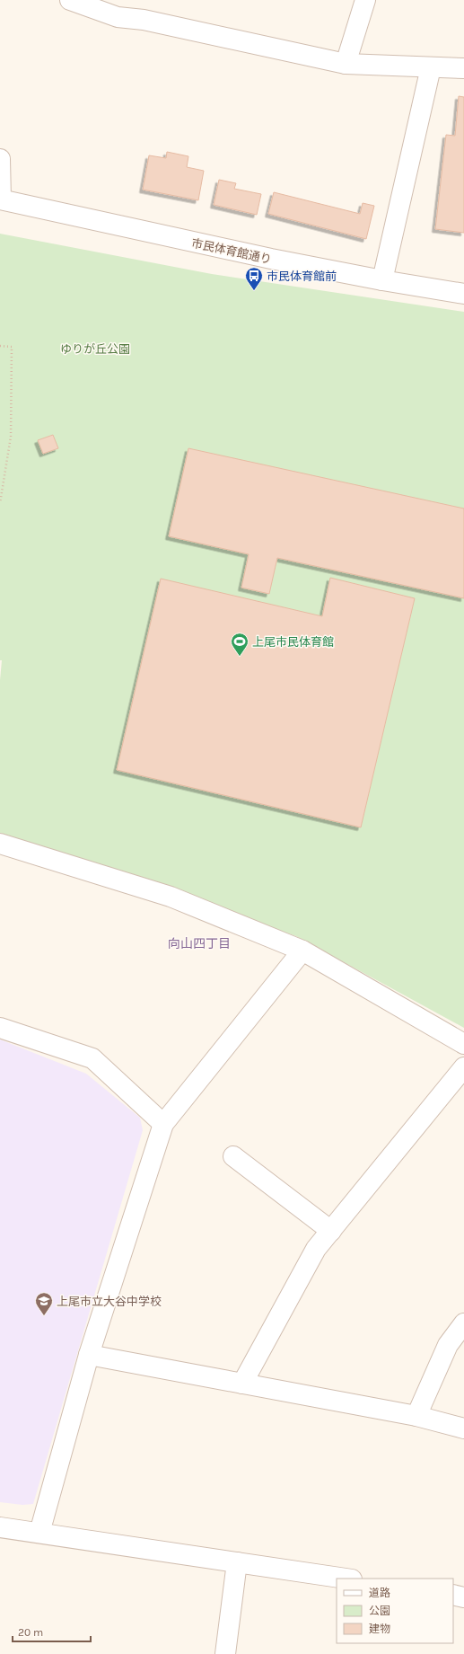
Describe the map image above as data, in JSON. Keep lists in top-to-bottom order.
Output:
{
  "streets": {
    "street": ["市民体育館通り"]
  },
  "districts": ["向山四丁目"],
  "parks": ["ゆりが丘公園"],
  "places": {
    "bus stop": ["市民体育館前"],
    "sports": ["上尾市民体育館"],
    "school or university": ["上尾市立大谷中学校"]
  },
  "legend": ["道路", "公園", "建物"],
  "scale_bar": "20 m"
}
